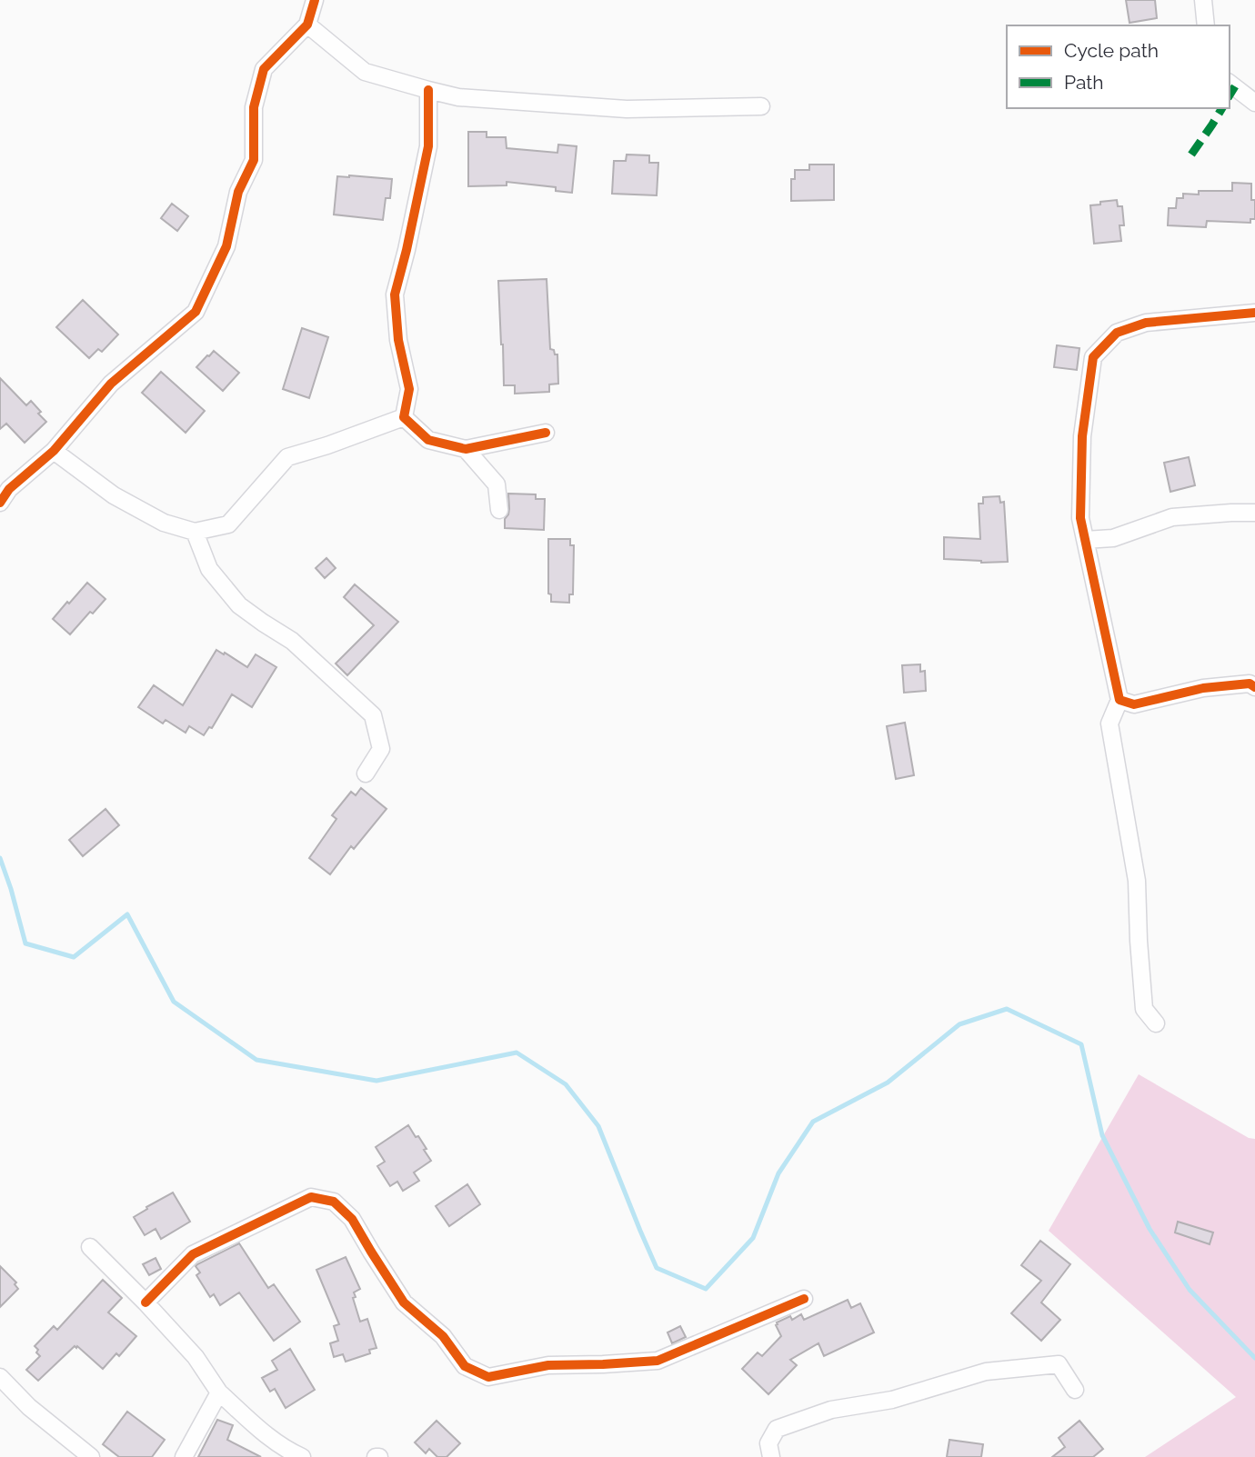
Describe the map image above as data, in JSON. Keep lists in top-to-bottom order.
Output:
{
  "legend": ["Cycle path", "Path"]
}
